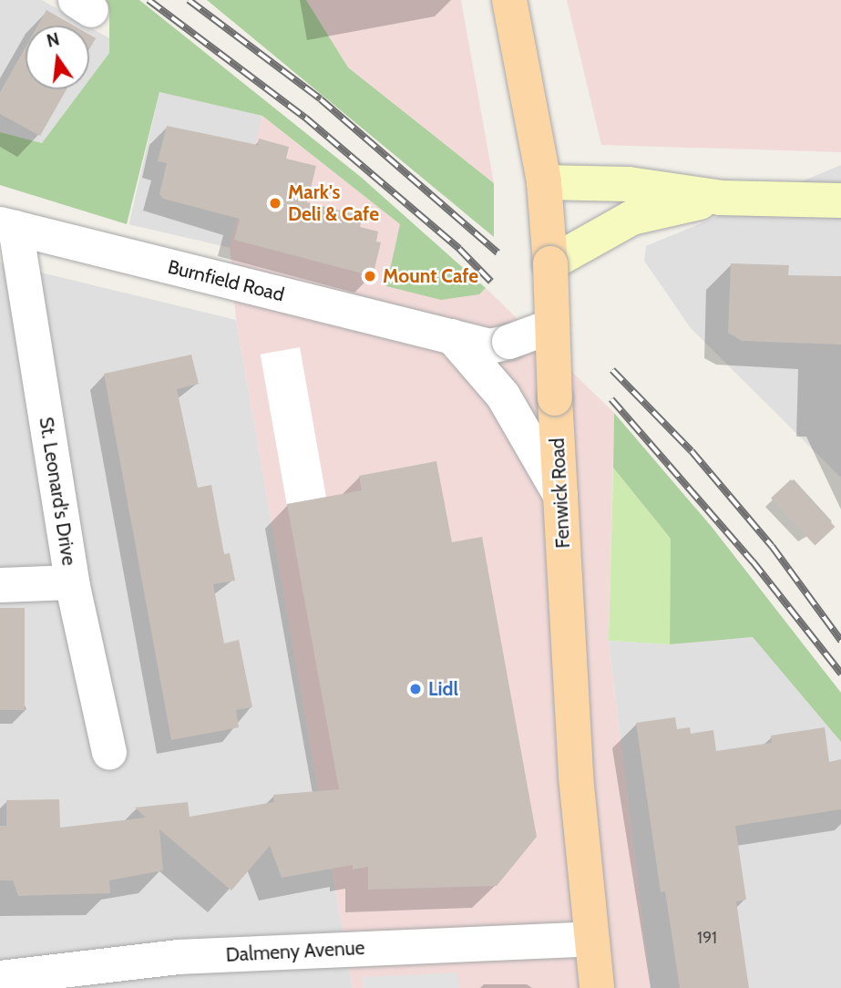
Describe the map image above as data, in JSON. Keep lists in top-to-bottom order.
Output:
{
  "streets": {
    "main road": ["Fenwick Road"],
    "street": ["Burnfield Road", "St. Leonard's Drive", "Dalmeny Avenue"]
  },
  "crossings": [
    ["Burnfield Road", "St. Leonard's Drive"],
    ["Burnfield Road", "Fenwick Road"],
    ["Fenwick Road", "Dalmeny Avenue"]
  ],
  "places": ["Mark's Deli & Cafe", "Mount Cafe", "Lidl"],
  "house_numbers": ["191"],
  "north": "top"
}
